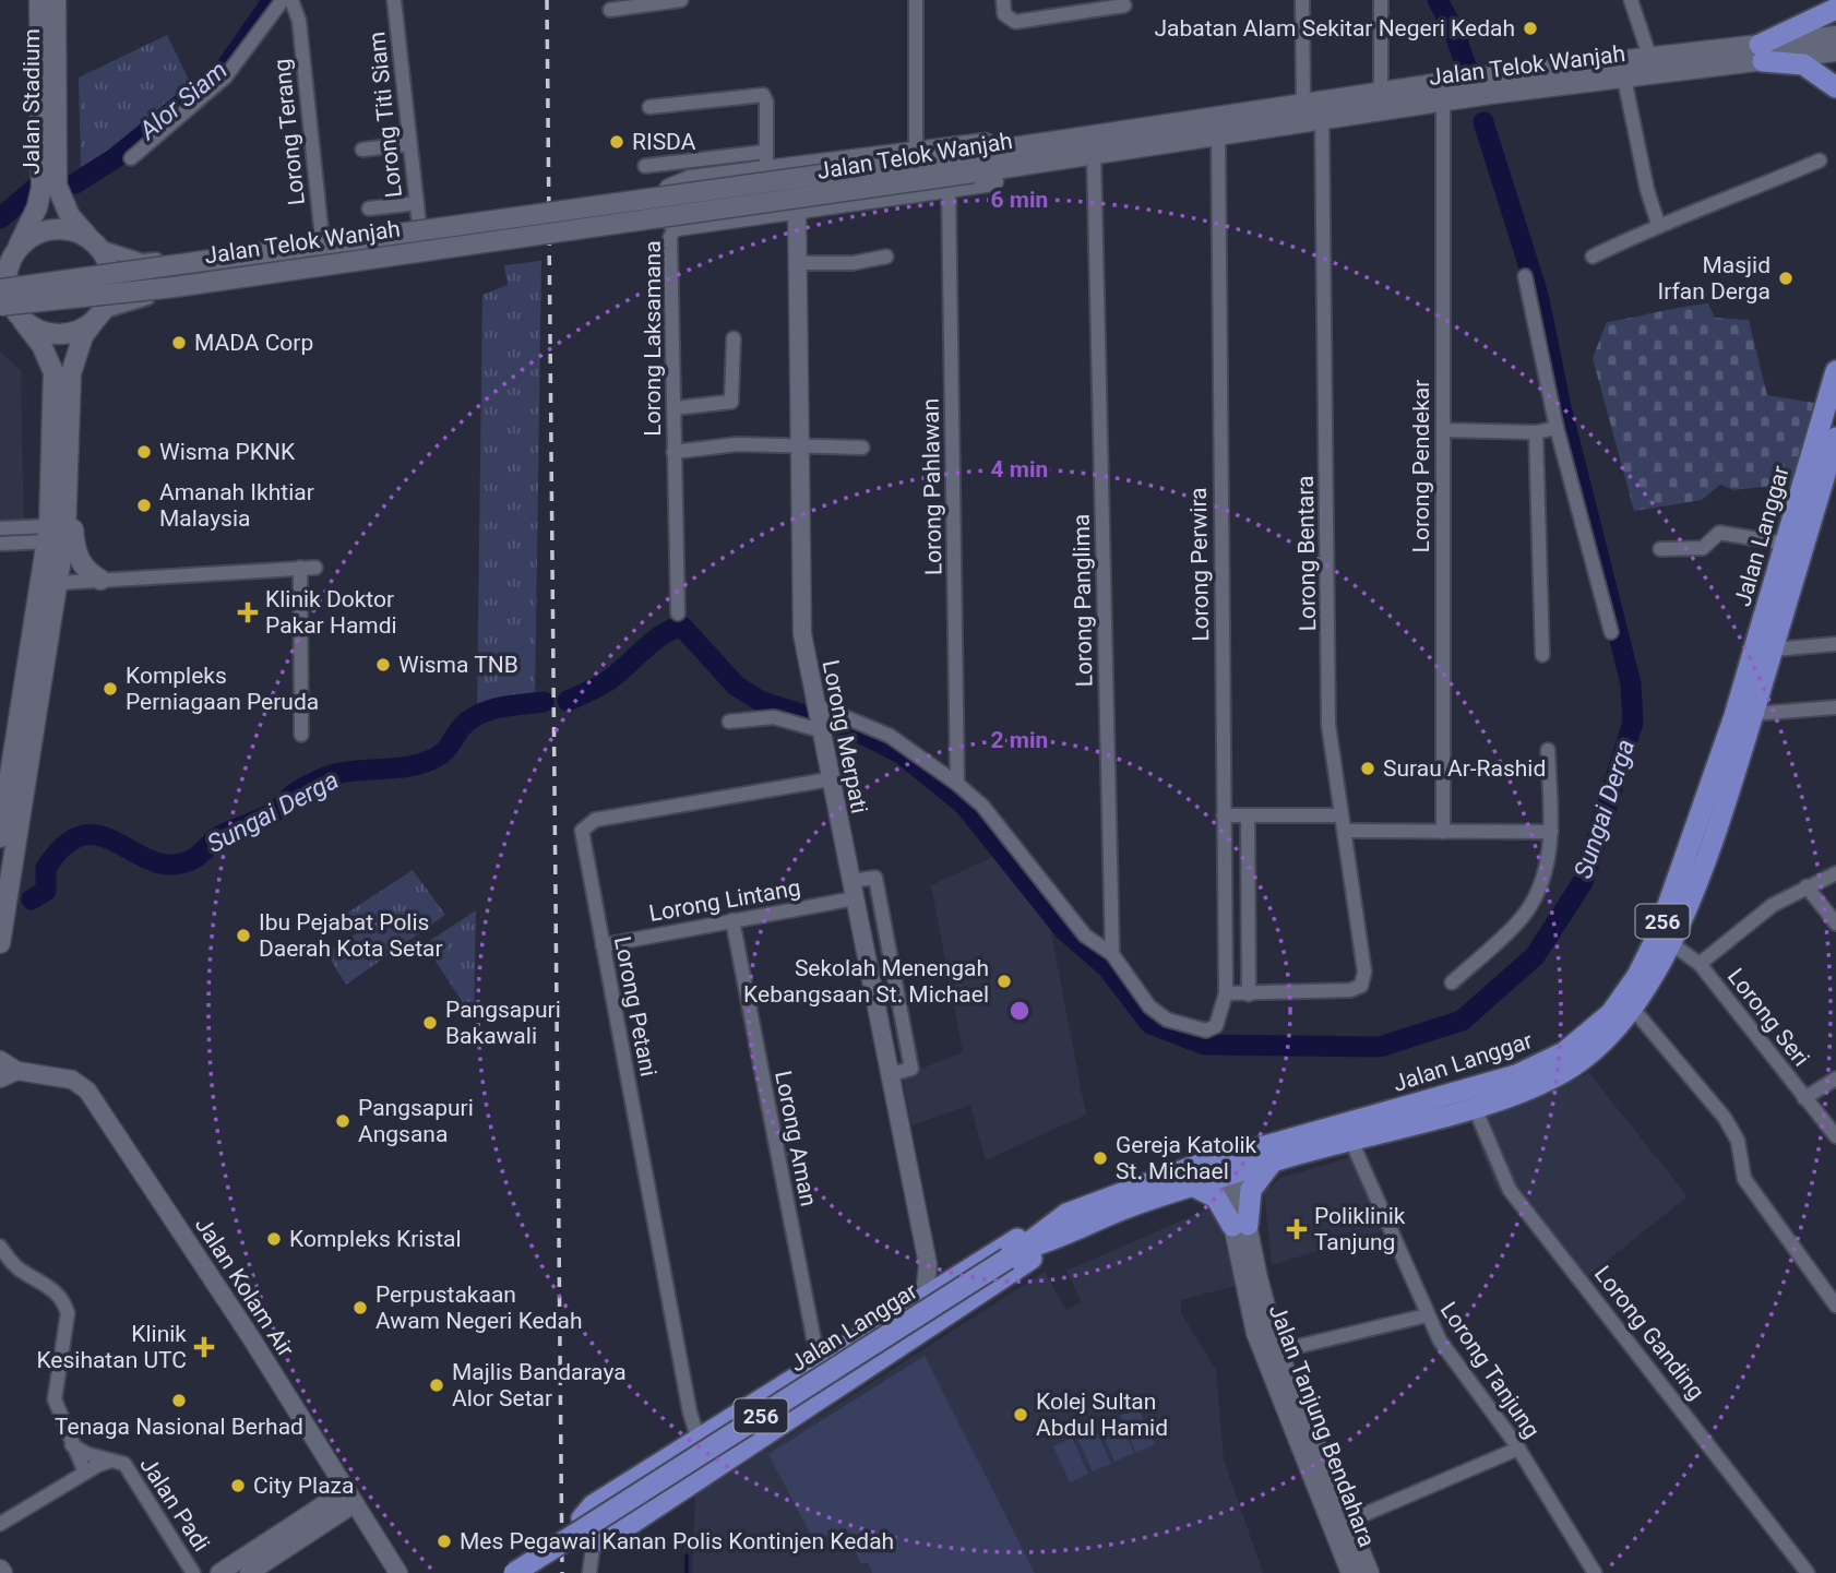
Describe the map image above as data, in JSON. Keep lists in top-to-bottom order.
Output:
{
  "streets": {
    "main road": [
      "Jalan Telok Wanjah",
      "Jalan Stadium",
      "Jalan Langgar",
      "256",
      "Jalan Tanjung Bendahara"
    ],
    "street": [
      "Lorong Titi Siam",
      "Lorong Terang",
      "Lorong Laksamana",
      "Lorong Pendekar",
      "Lorong Pahlawan",
      "Lorong Bentara",
      "Lorong Perwira",
      "Lorong Panglima",
      "Lorong Merpati",
      "Lorong Lintang",
      "Lorong Petani",
      "Lorong Seri",
      "Lorong Aman",
      "Jalan Kolam Air",
      "Lorong Ganding",
      "Lorong Tanjung",
      "Jalan Padi"
    ]
  },
  "crossings": [
    ["Jalan Telok Wanjah", "Lorong Pendekar"],
    ["Jalan Telok Wanjah", "Lorong Bentara"],
    ["Jalan Telok Wanjah", "Lorong Perwira"],
    ["Jalan Telok Wanjah", "Lorong Panglima"],
    ["Lorong Laksamana", "Lorong Merpati"],
    ["Jalan Langgar", "Lorong Seri"],
    ["Jalan Langgar", "Lorong Ganding"],
    ["Jalan Langgar", "Lorong Tanjung"],
    ["Jalan Langgar", "Jalan Tanjung Bendahara"],
    ["Lorong Merpati", "Lorong Lintang"],
    ["Lorong Merpati", "Lorong Petani"],
    ["Lorong Lintang", "Lorong Petani"],
    ["Lorong Lintang", "Lorong Aman"]
  ],
  "water": ["Alor Siam", "Sungai Derga"],
  "places": {
    "other": [
      "Jabatan Alam Sekitar Negeri Kedah",
      "RISDA",
      "Masjid Irfan Derga",
      "MADA Corp",
      "Wisma PKNK",
      "Amanah Ikhtiar Malaysia",
      "Wisma TNB",
      "Kompleks Perniagaan Peruda",
      "Surau Ar-Rashid",
      "Ibu Pejabat Polis Daerah Kota Setar",
      "Sekolah Menengah Kebangsaan St. Michael",
      "Pangsapuri Bakawali",
      "Pangsapuri Angsana",
      "Gereja Katolik St. Michael",
      "Kompleks Kristal",
      "Perpustakaan Awam Negeri Kedah",
      "Majlis Bandaraya Alor Setar",
      "Tenaga Nasional Berhad",
      "Kolej Sultan Abdul Hamid",
      "City Plaza",
      "Mes Pegawai Kanan Polis Kontinjen Kedah"
    ],
    "health": ["Klinik Doktor Pakar Hamdi", "Poliklinik Tanjung", "Klinik Kesihatan UTC"]
  },
  "rings": ["6 min", "4 min", "2 min"]
}
